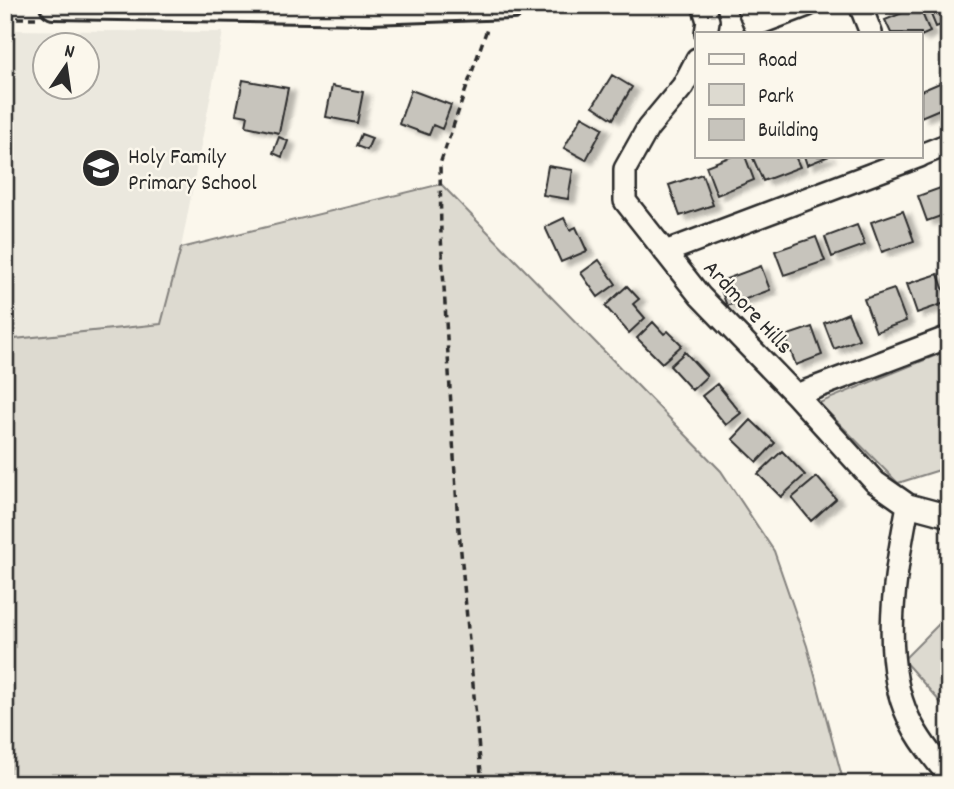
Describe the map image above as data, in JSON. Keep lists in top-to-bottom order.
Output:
{
  "streets": {
    "street": ["Ardmore Hills"]
  },
  "places": {
    "school or university": ["Holy Family Primary School"]
  },
  "legend": ["Road", "Park", "Building"],
  "north": "top"
}
